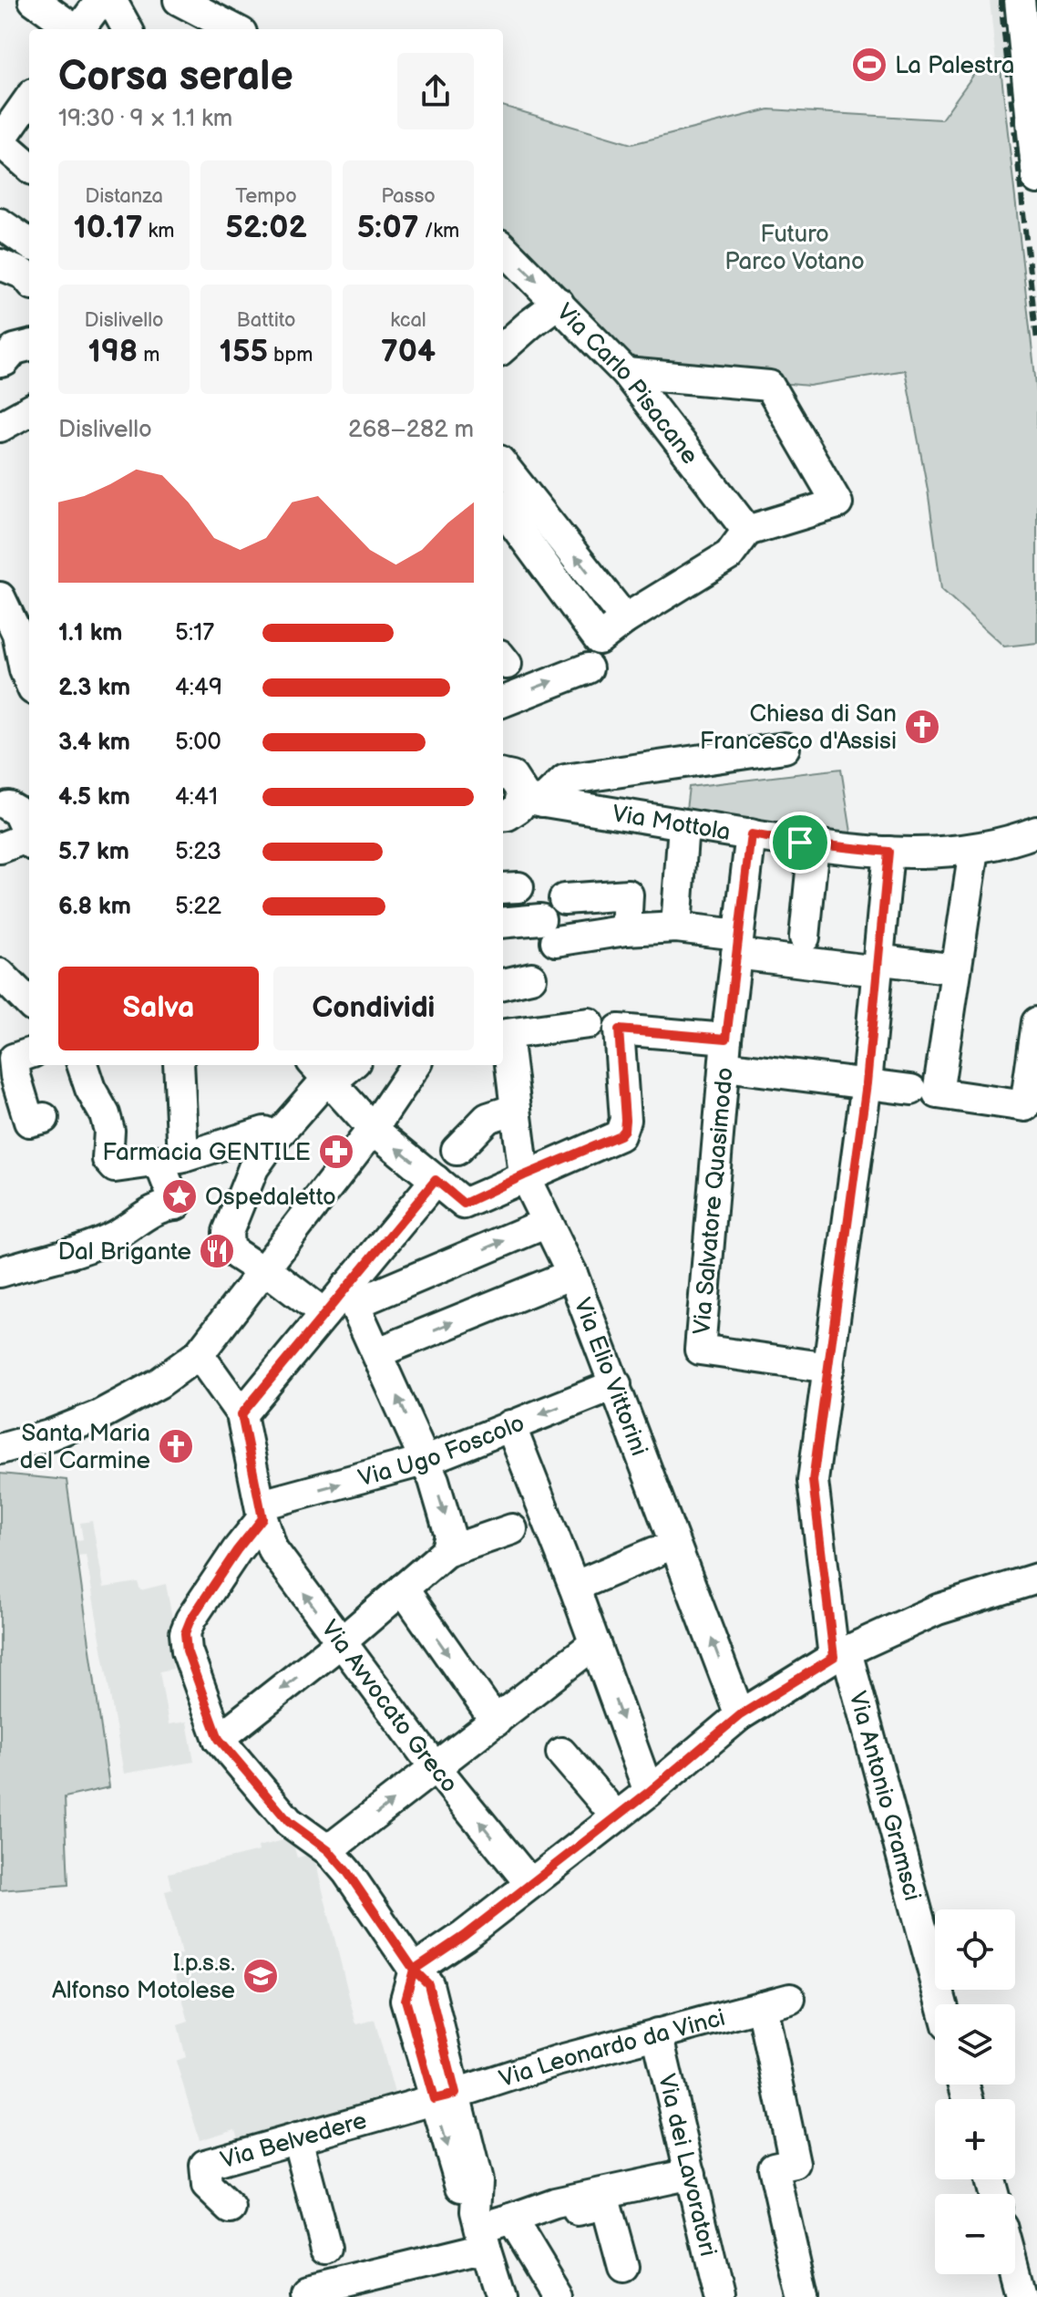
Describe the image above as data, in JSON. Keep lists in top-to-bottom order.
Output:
{
  "streets": {
    "street": [
      "Via Carlo Pisacane",
      "Via Mottola",
      "Via Salvatore Quasimodo",
      "Via Elio Vittorini",
      "Via Ugo Foscolo",
      "Via Avvocato Greco",
      "Via Antonio Gramsci",
      "Via Leonardo da Vinci",
      "Via Belvedere",
      "Via dei Lavoratori"
    ]
  },
  "crossings": [
    ["Via Mottola", "Via Salvatore Quasimodo"],
    ["Via Mottola", "Via Antonio Gramsci"],
    ["Via Salvatore Quasimodo", "Via Antonio Gramsci"],
    ["Via Elio Vittorini", "Via Ugo Foscolo"],
    ["Via Ugo Foscolo", "Via Avvocato Greco"],
    ["Via Leonardo da Vinci", "Via Belvedere"],
    ["Via Leonardo da Vinci", "Via dei Lavoratori"]
  ],
  "parks": ["Futuro Parco Votano"],
  "places": {
    "sports": ["La Palestra"],
    "church": ["Chiesa di San Francesco d'Assisi", "Santa Maria del Carmine"],
    "pharmacy": ["Farmacia GENTILE"],
    "place": ["Ospedaletto"],
    "restaurant": ["Dal Brigante"],
    "school or university": ["I.p.s.s. Alfonso Motolese"]
  },
  "page": {
    "heading": ["Corsa serale", "19:30 · 9 × 1.1 km"],
    "stats": [
      ["Distanza", "10.17 km"],
      ["Tempo", "52:02"],
      ["Passo", "5:07 /km"],
      ["Dislivello", "198 m"],
      ["Battito", "155 bpm"],
      ["kcal", "704"]
    ],
    "chart": ["Dislivello", "268–282 m"],
    "list": [
      {
        "name": "1.1 km",
        "note": "5:17"
      },
      {
        "name": "2.3 km",
        "note": "4:49"
      },
      {
        "name": "3.4 km",
        "note": "5:00"
      },
      {
        "name": "4.5 km",
        "note": "4:41"
      },
      {
        "name": "5.7 km",
        "note": "5:23"
      },
      {
        "name": "6.8 km",
        "note": "5:22"
      }
    ],
    "buttons": ["Salva", "Condividi"],
    "map_buttons": ["+", "−"]
  }
}
